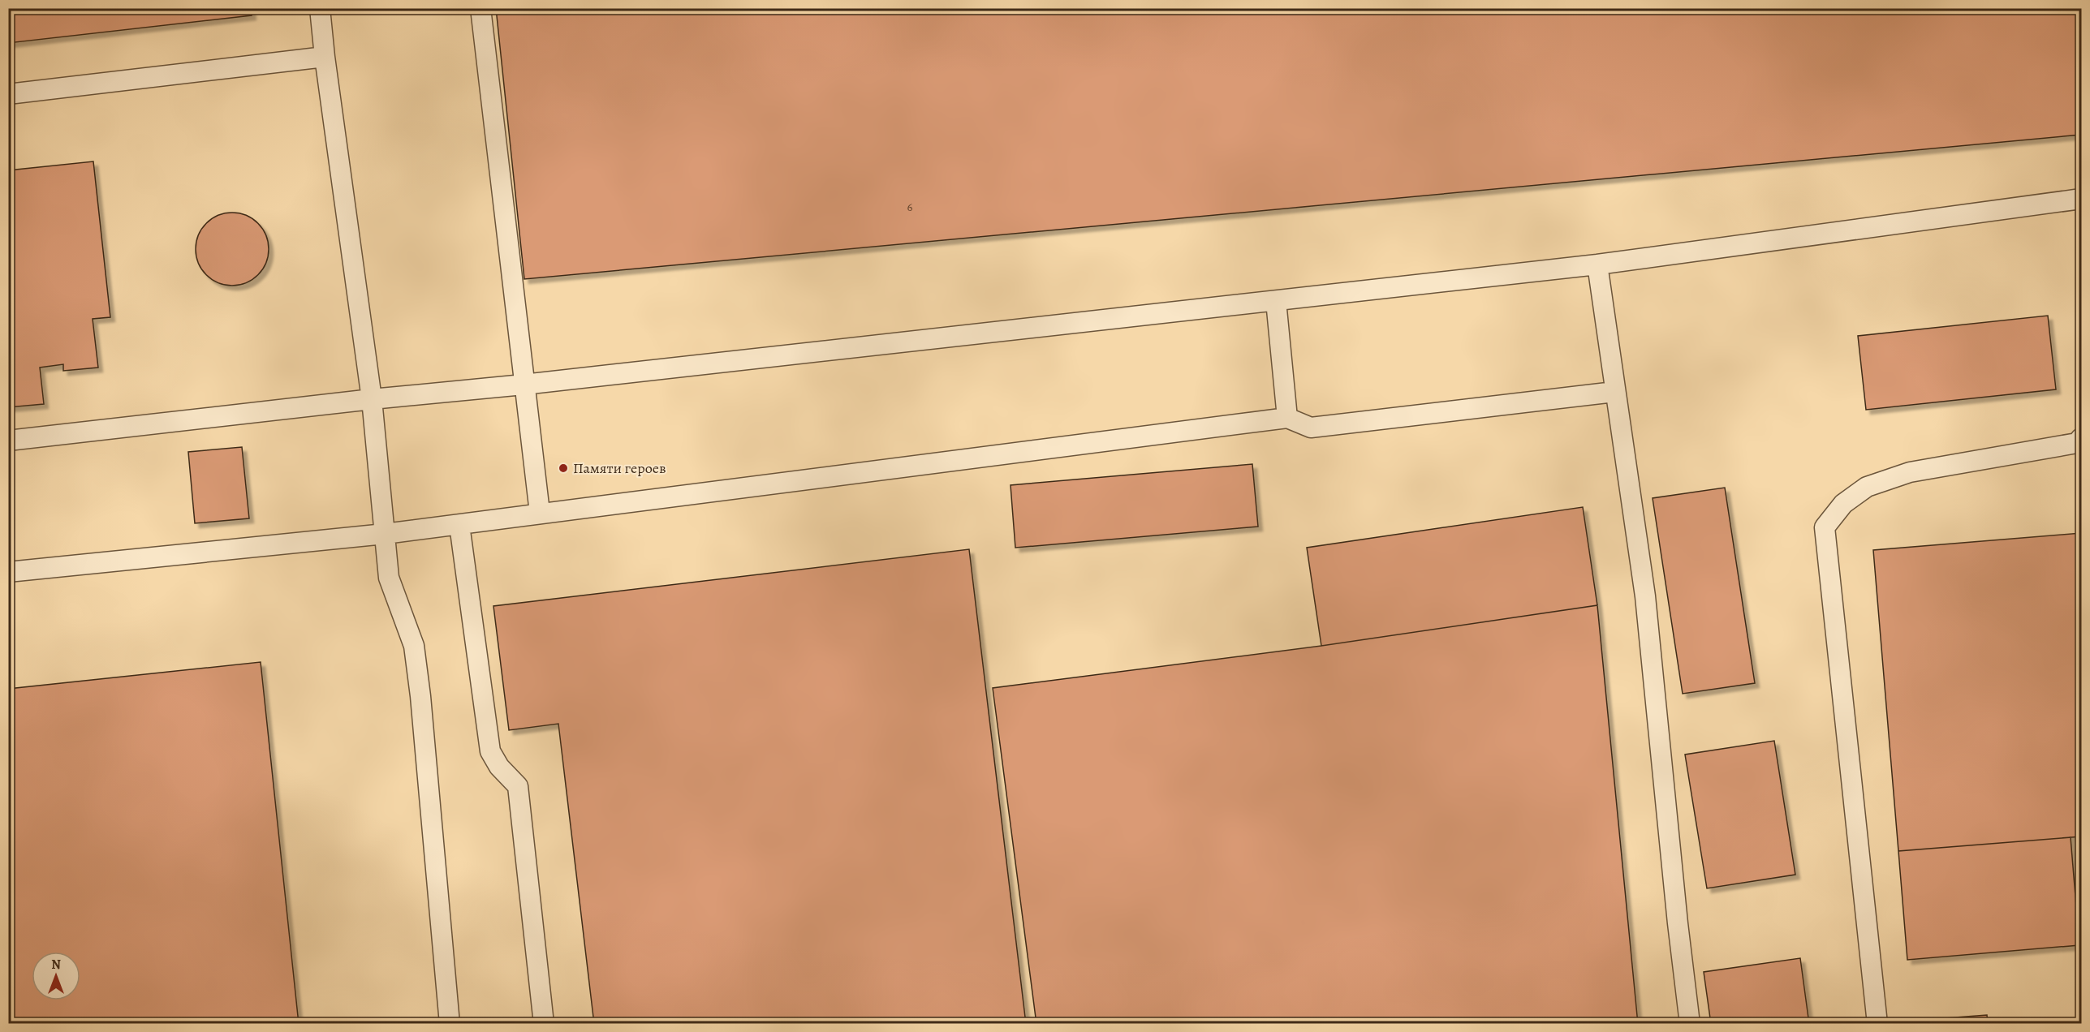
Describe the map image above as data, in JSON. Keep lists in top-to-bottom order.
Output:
{
  "places": ["Памяти героев"],
  "house_numbers": ["6"],
  "north": "top"
}
